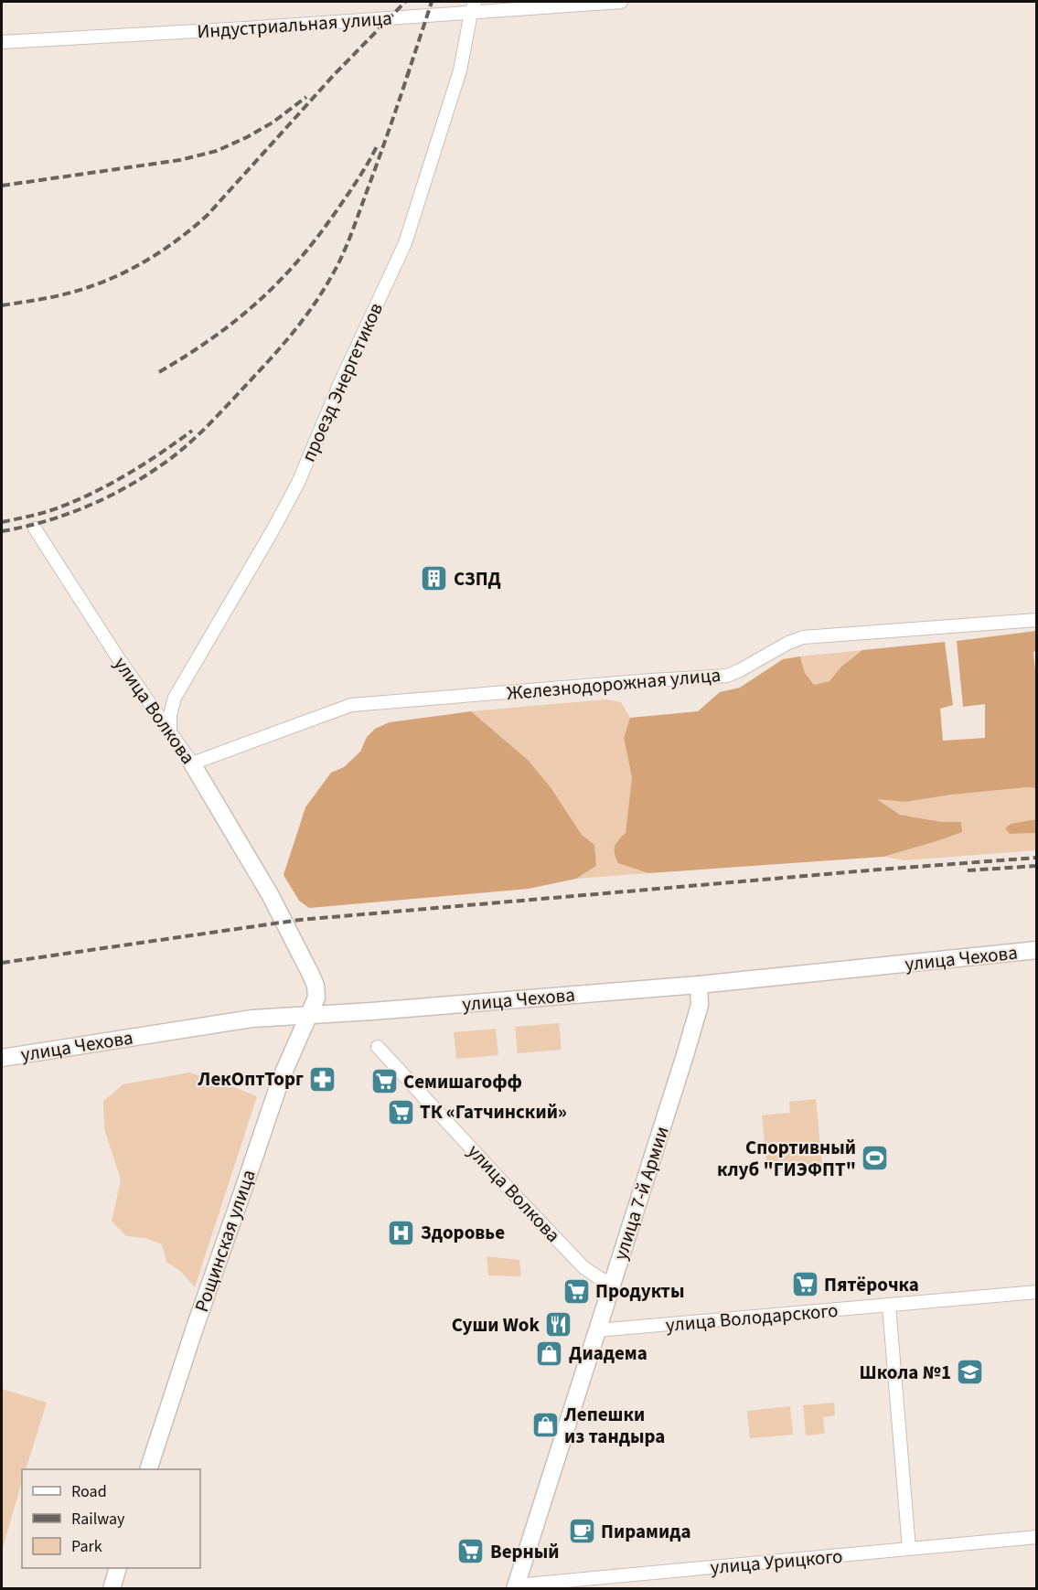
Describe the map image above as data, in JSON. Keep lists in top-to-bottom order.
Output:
{
  "streets": {
    "street": [
      "Индустриальная улица",
      "проезд Энергетиков",
      "Железнодорожная улица",
      "улица Волкова",
      "улица Чехова",
      "улица 7-й Армии",
      "Рощинская улица",
      "улица Володарского",
      "улица Урицкого"
    ]
  },
  "crossings": [
    ["Индустриальная улица", "проезд Энергетиков"],
    ["проезд Энергетиков", "улица Волкова"],
    ["Железнодорожная улица", "улица Волкова"],
    ["улица Волкова", "улица Чехова"],
    ["улица Волкова", "улица 7-й Армии"],
    ["улица Волкова", "Рощинская улица"],
    ["улица Чехова", "улица 7-й Армии"],
    ["улица Чехова", "Рощинская улица"],
    ["улица 7-й Армии", "улица Володарского"],
    ["улица 7-й Армии", "улица Урицкого"]
  ],
  "places": {
    "building": ["СЗПД"],
    "pharmacy": ["ЛекОптТорг"],
    "supermarket": [
      "Семишагофф",
      "ТК «Гатчинский»",
      "Пятёрочка",
      "Продукты",
      "Верный"
    ],
    "sports": ["Спортивный клуб \"ГИЭФПТ\""],
    "hospital": ["Здоровье"],
    "restaurant": ["Суши Wok"],
    "shop": ["Диадема", "Лепешки из тандыра"],
    "school or university": ["Школа №1"],
    "cafe": ["Пирамида"]
  },
  "legend": ["Road", "Railway", "Park"]
}
